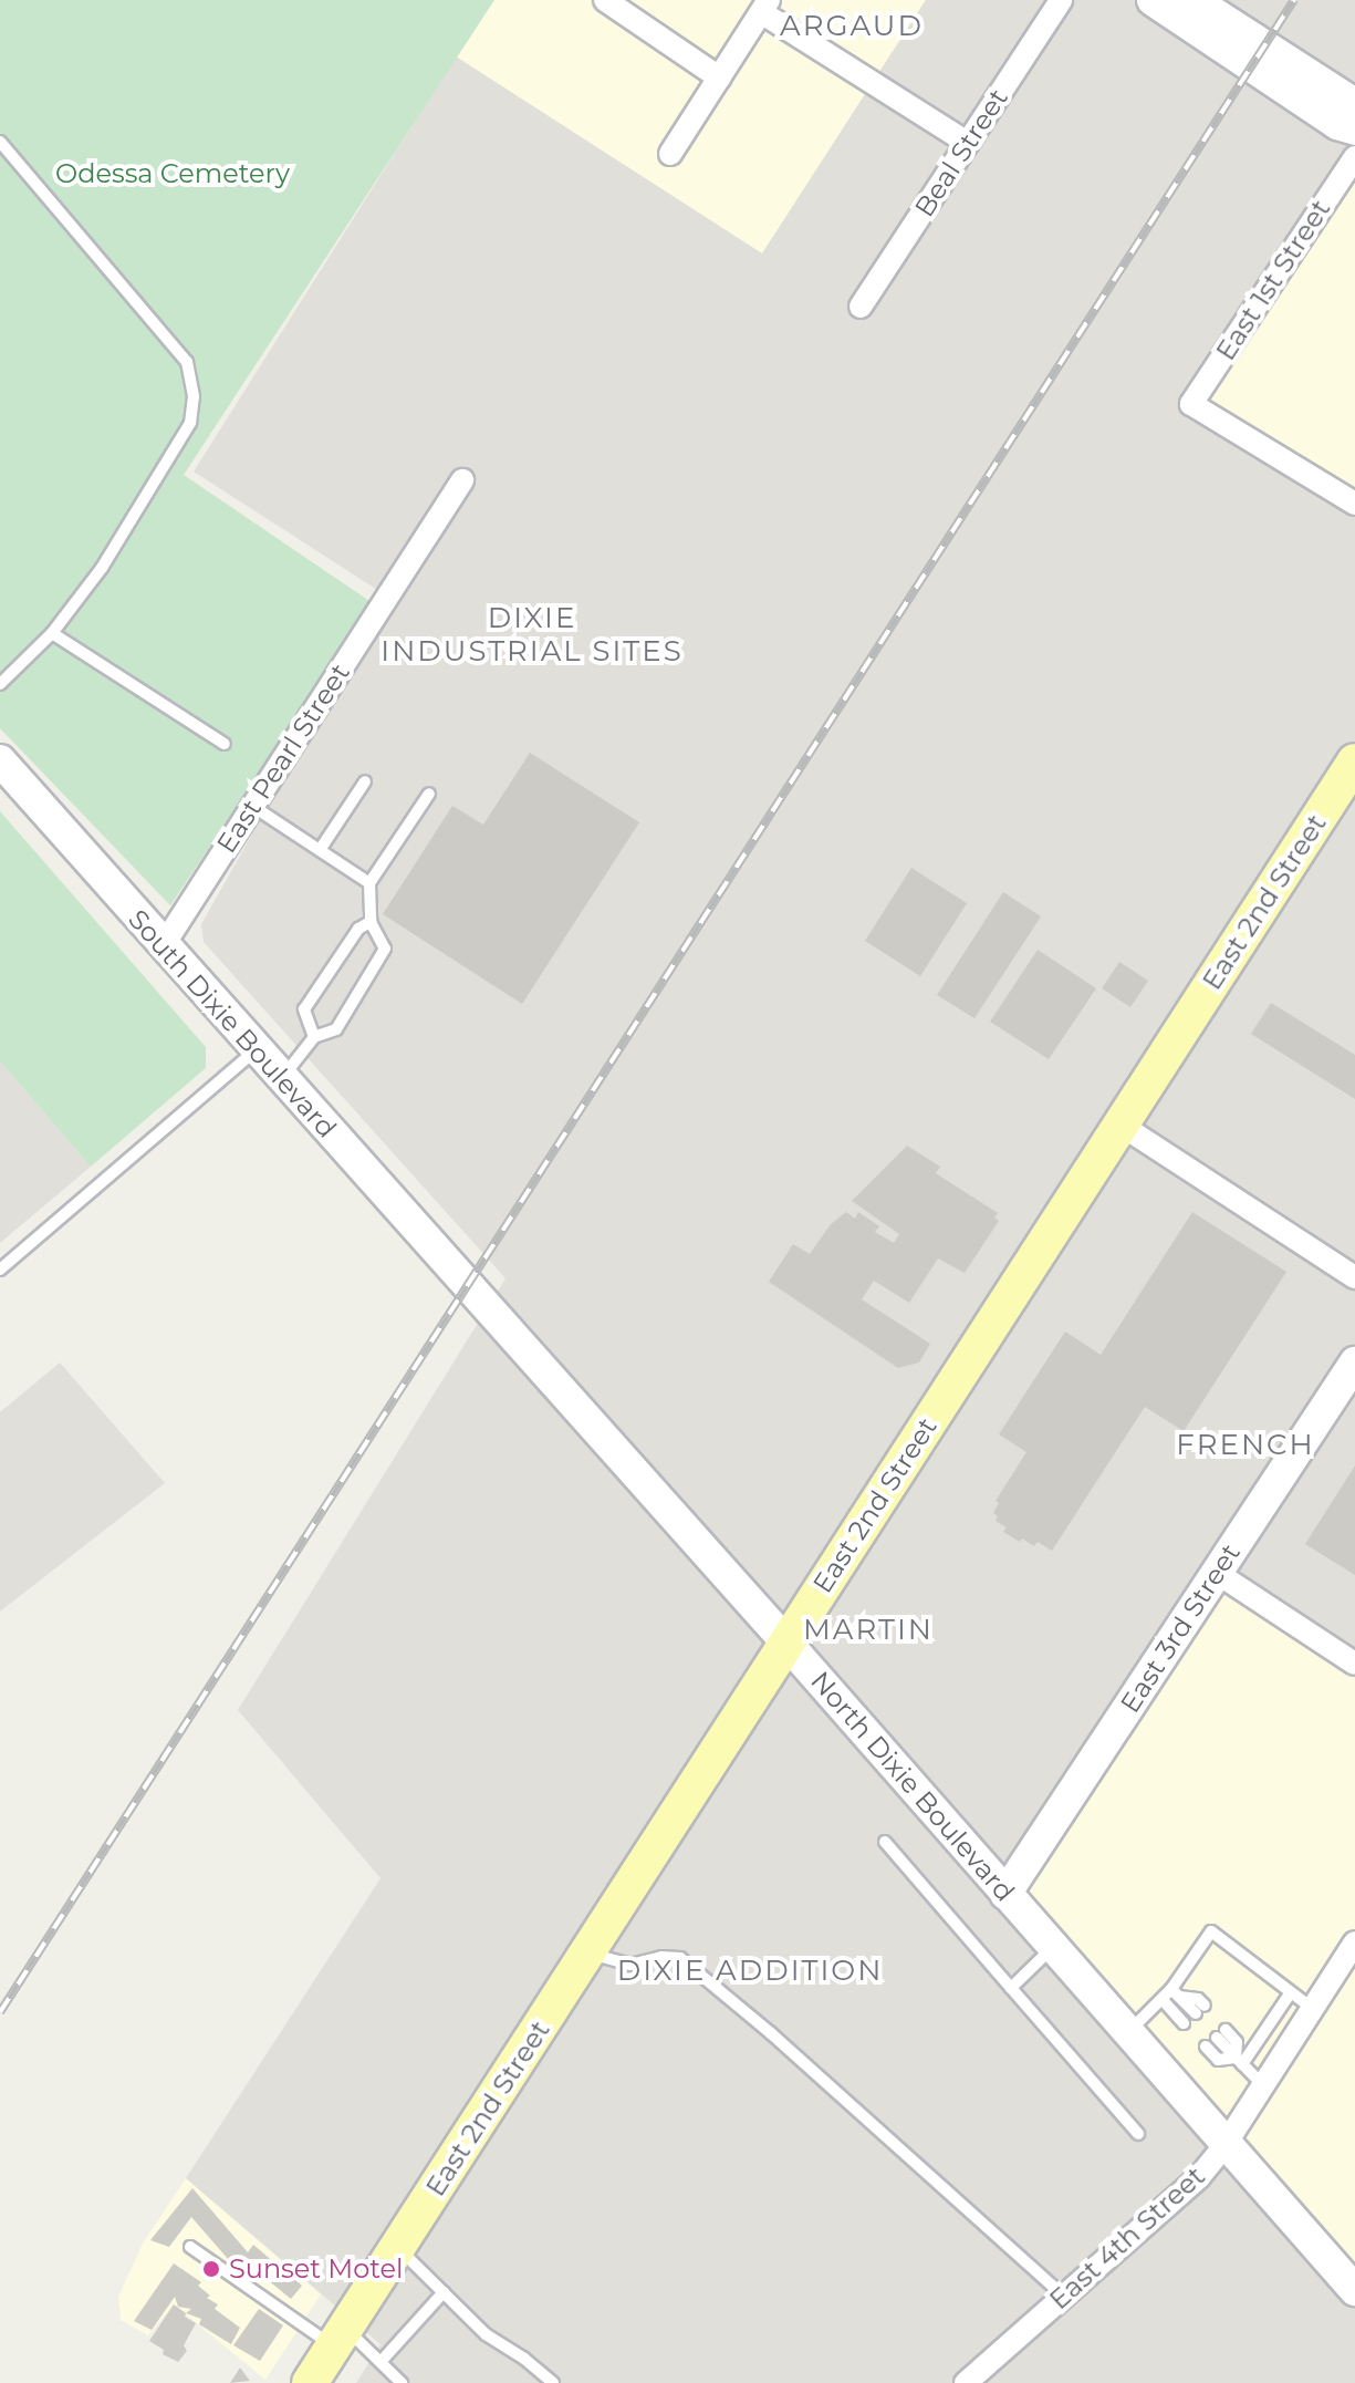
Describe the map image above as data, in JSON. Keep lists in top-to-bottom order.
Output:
{
  "streets": {
    "main road": [
      "East 2nd Street",
      "South Dixie Boulevard",
      "East 3rd Street",
      "North Dixie Boulevard"
    ],
    "street": [
      "Beal Street",
      "East 1st Street",
      "East Pearl Street",
      "East 4th Street"
    ]
  },
  "crossings": [
    ["East Pearl Street", "South Dixie Boulevard"],
    ["East 2nd Street", "North Dixie Boulevard"],
    ["South Dixie Boulevard", "North Dixie Boulevard"],
    ["East 3rd Street", "North Dixie Boulevard"],
    ["North Dixie Boulevard", "East 4th Street"]
  ],
  "districts": [
    "ARGAUD",
    "DIXIE INDUSTRIAL SITES",
    "FRENCH",
    "MARTIN",
    "DIXIE ADDITION"
  ],
  "parks": ["Odessa Cemetery"],
  "places": ["Sunset Motel"]
}
